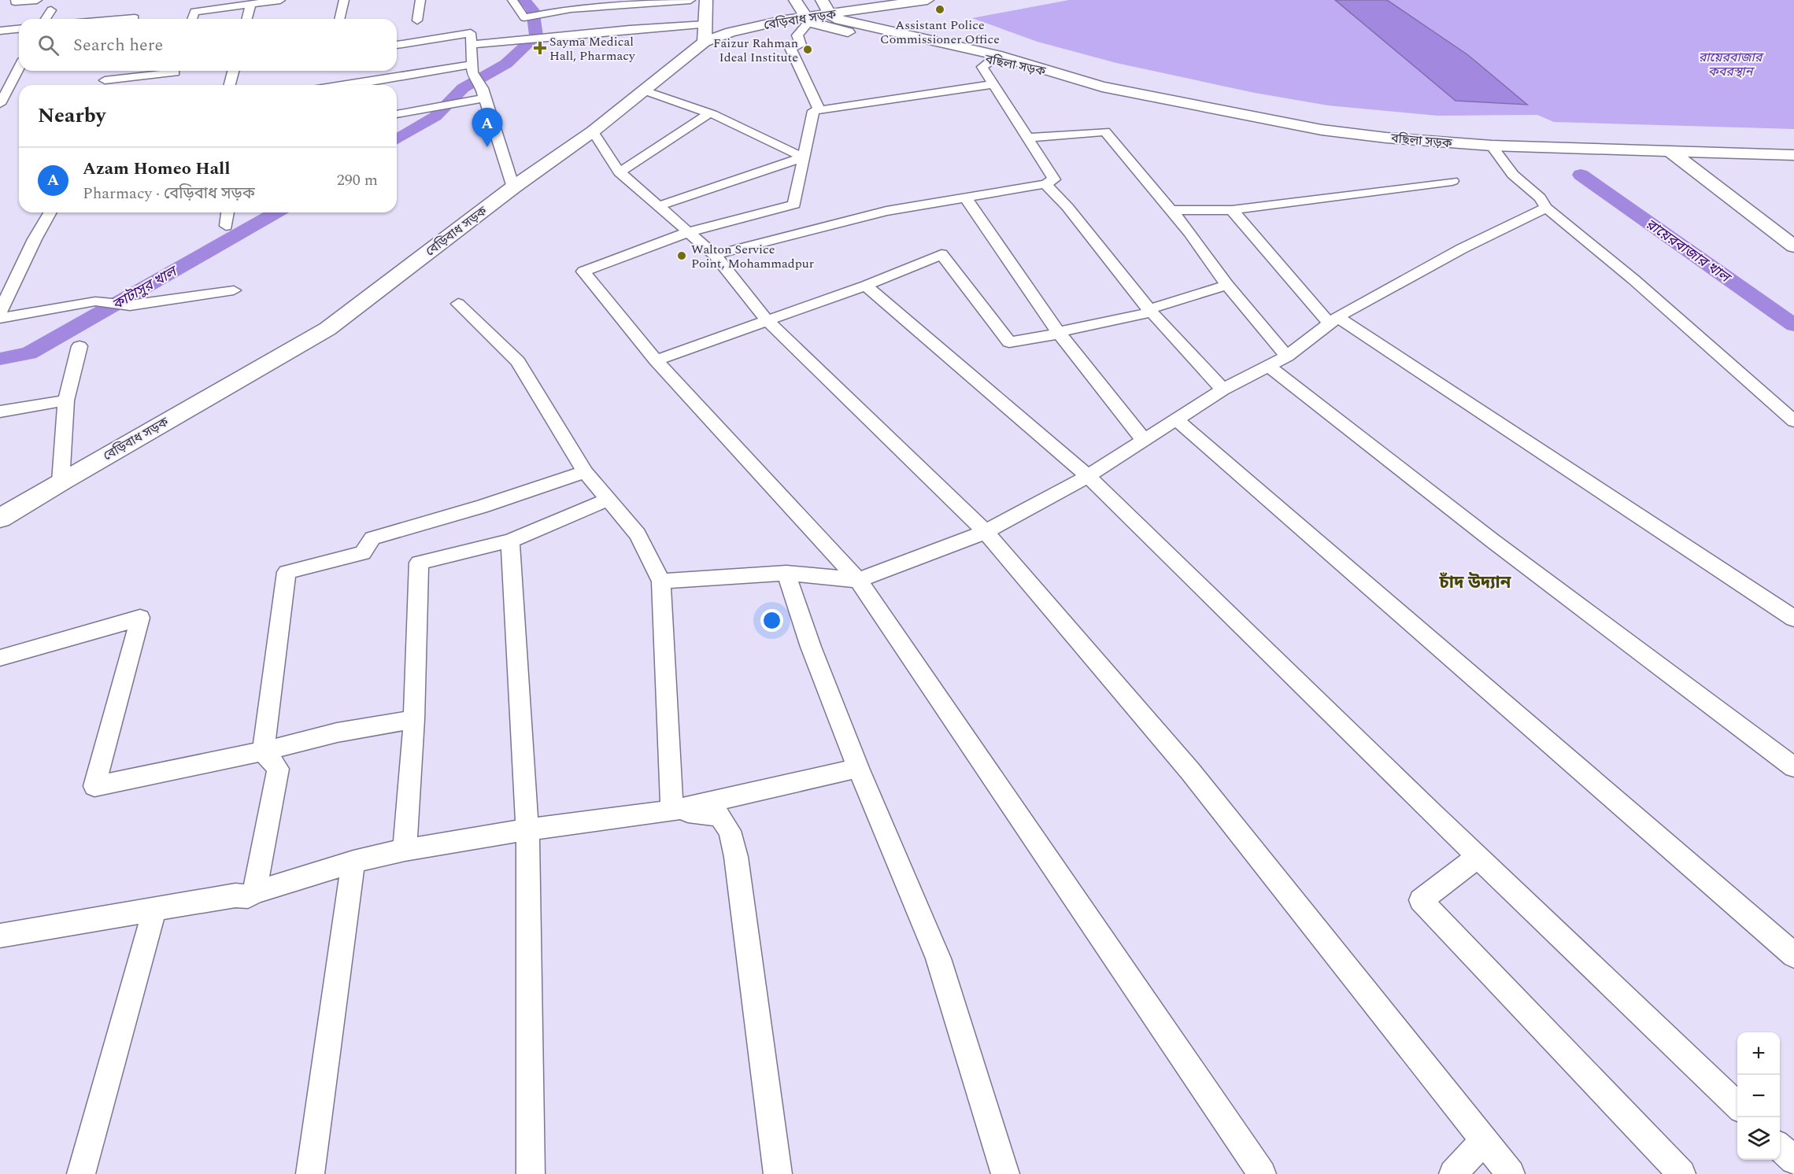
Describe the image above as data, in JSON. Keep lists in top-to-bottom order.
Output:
{
  "streets": {
    "main road": ["বেড়িবাধ সড়ক", "বছিলা সড়ক"]
  },
  "crossings": [
    ["বেড়িবাধ সড়ক", "বছিলা সড়ক"]
  ],
  "districts": ["চাঁদ উদ্যান"],
  "water": ["রায়েরবাজার খাল", "কাটাসুর খাল"],
  "parks": ["রায়েরবাজার কবরস্থান"],
  "places": {
    "other": ["Assistant Police Commissioner Office", "Faizur Rahman Ideal Institute", "Walton Service Point, Mohammadpur"],
    "health": ["Sayma Medical Hall, Pharmacy"]
  },
  "page": {
    "search": "Search here",
    "heading": "Nearby",
    "pins": "A",
    "list": [
      {
        "mark": "A",
        "name": "Azam Homeo Hall",
        "note": "Pharmacy · বেড়িবাধ সড়ক",
        "value": "290 m"
      }
    ],
    "map_buttons": ["+", "−"]
  }
}
